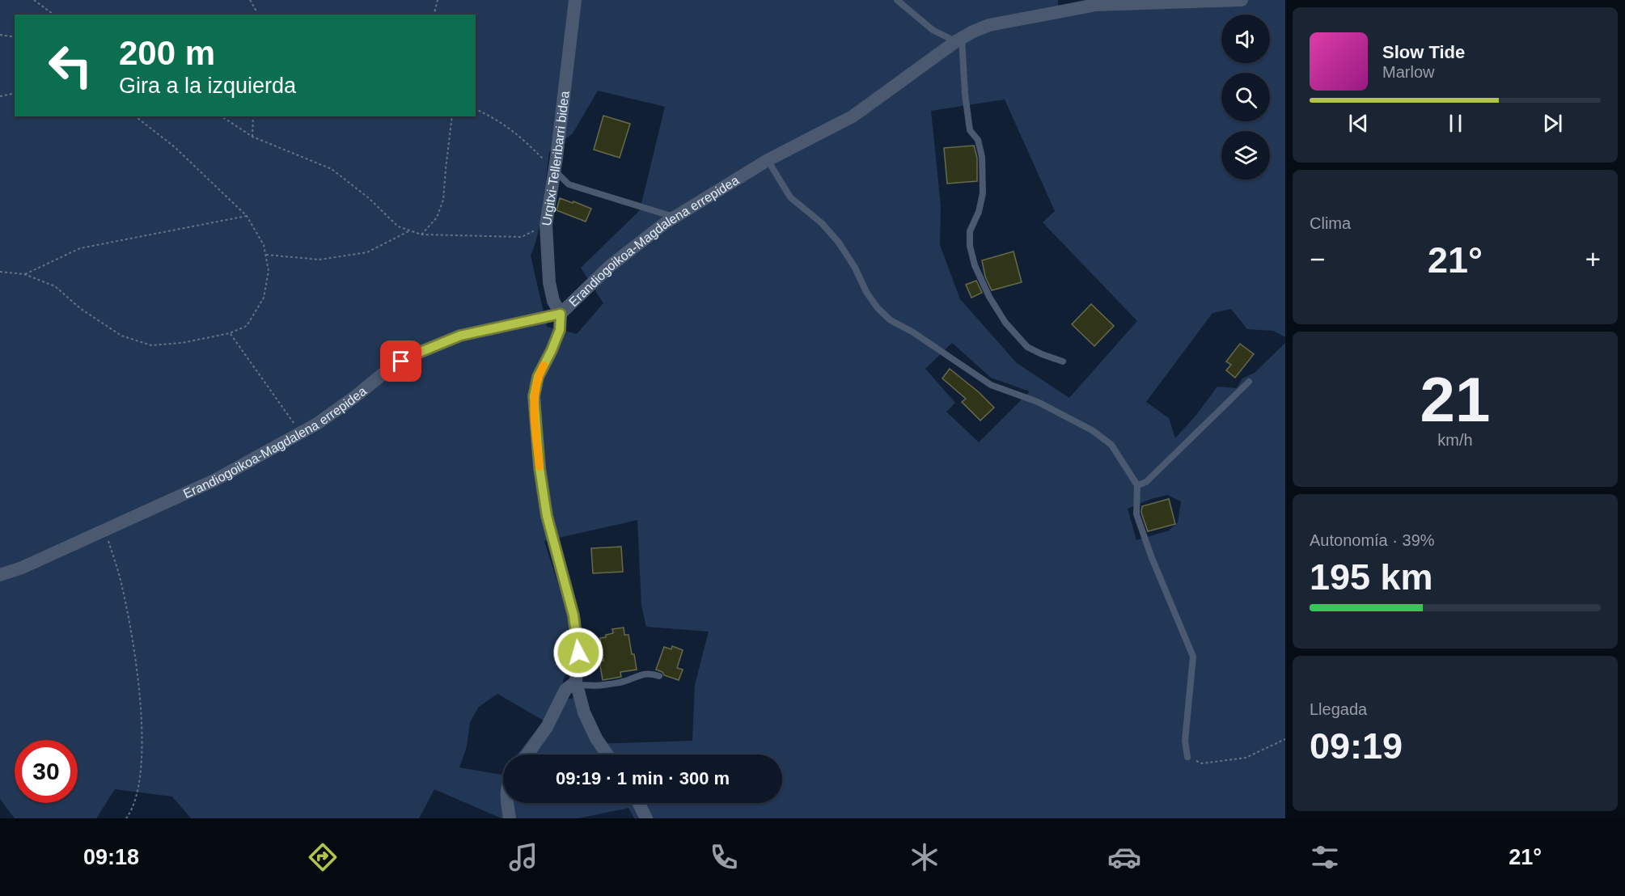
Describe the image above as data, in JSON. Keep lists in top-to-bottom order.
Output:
{
  "streets": {
    "street": ["Urgitxi-Telleribarri bidea", "Erandiogoikoa-Magdalena errepidea"]
  },
  "crossings": [
    ["Urgitxi-Telleribarri bidea", "Erandiogoikoa-Magdalena errepidea"]
  ],
  "page": {
    "turn": ["200 m", "Gira a la izquierda"],
    "song": ["Slow Tide", "Marlow"],
    "tile": [
      "Clima",
      ["21", "km/h"],
      ["Autonomía · 39%", "195 km"],
      ["Llegada", "09:19"]
    ],
    "heat": ["−", "21°", "+"],
    "limit": "30",
    "trip": "09:19 · 1 min · 300 m",
    "tabs": ["09:18", "21°"]
  }
}
